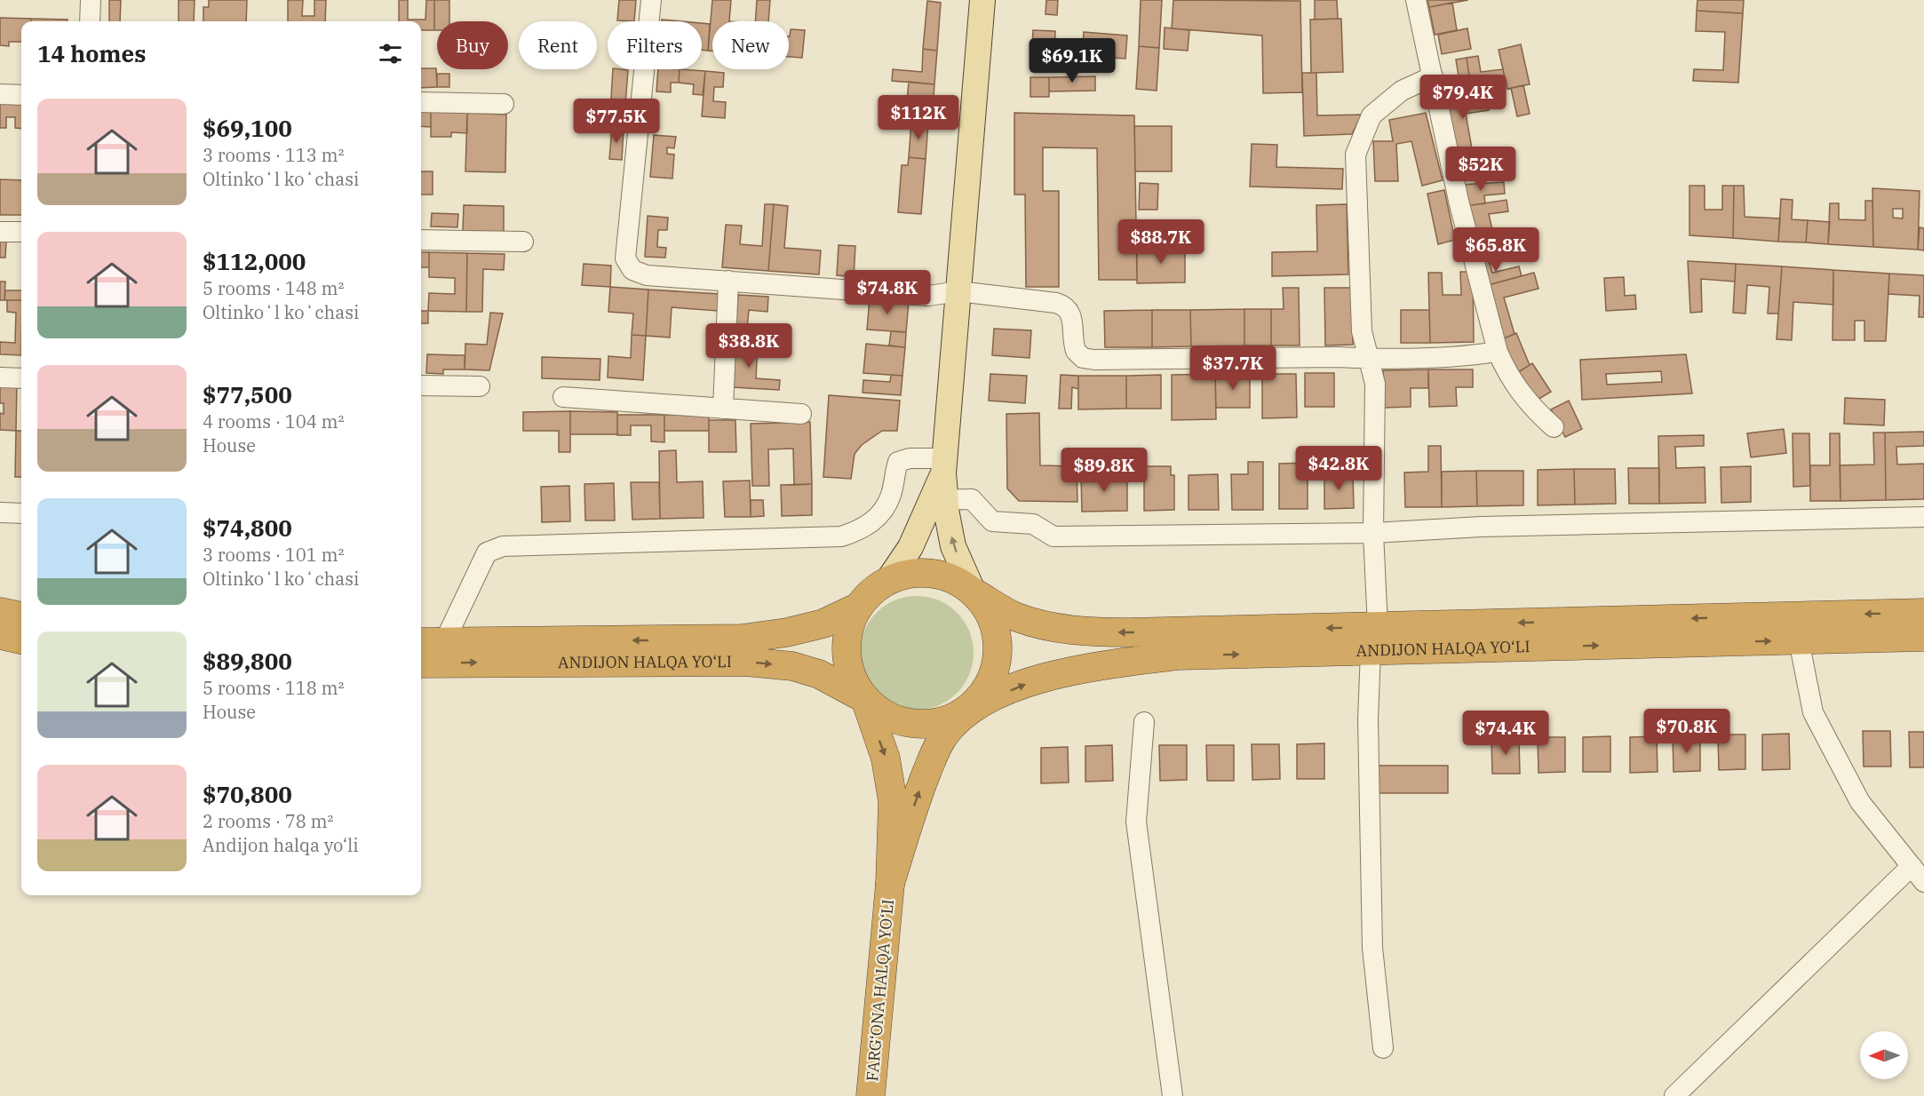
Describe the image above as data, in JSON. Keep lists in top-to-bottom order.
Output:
{
  "streets": {
    "highway": ["ANDIJON HALQA YO‘LI", "FARG‘ONA HALQA YO‘LI"]
  },
  "crossings": [
    ["ANDIJON HALQA YO‘LI", "FARG‘ONA HALQA YO‘LI"]
  ],
  "north": "left",
  "page": {
    "chip": [
      "Buy",
      "Rent",
      "Filters",
      "New"
    ],
    "heading": "14 homes",
    "price": [
      "$69.1K",
      "$79.4K",
      "$112K",
      "$77.5K",
      "$52K",
      "$88.7K",
      "$65.8K",
      "$74.8K",
      "$38.8K",
      "$37.7K",
      "$42.8K",
      "$89.8K",
      "$70.8K",
      "$74.4K"
    ],
    "list": [
      {
        "name": "$69,100",
        "note": "3 rooms · 113 m² · Oltinkoʻl koʻchasi"
      },
      {
        "name": "$112,000",
        "note": "5 rooms · 148 m² · Oltinkoʻl koʻchasi"
      },
      {
        "name": "$77,500",
        "note": "4 rooms · 104 m² · House"
      },
      {
        "name": "$74,800",
        "note": "3 rooms · 101 m² · Oltinkoʻl koʻchasi"
      },
      {
        "name": "$89,800",
        "note": "5 rooms · 118 m² · House"
      },
      {
        "name": "$70,800",
        "note": "2 rooms · 78 m² · Andijon halqa yo‘li"
      }
    ]
  }
}
